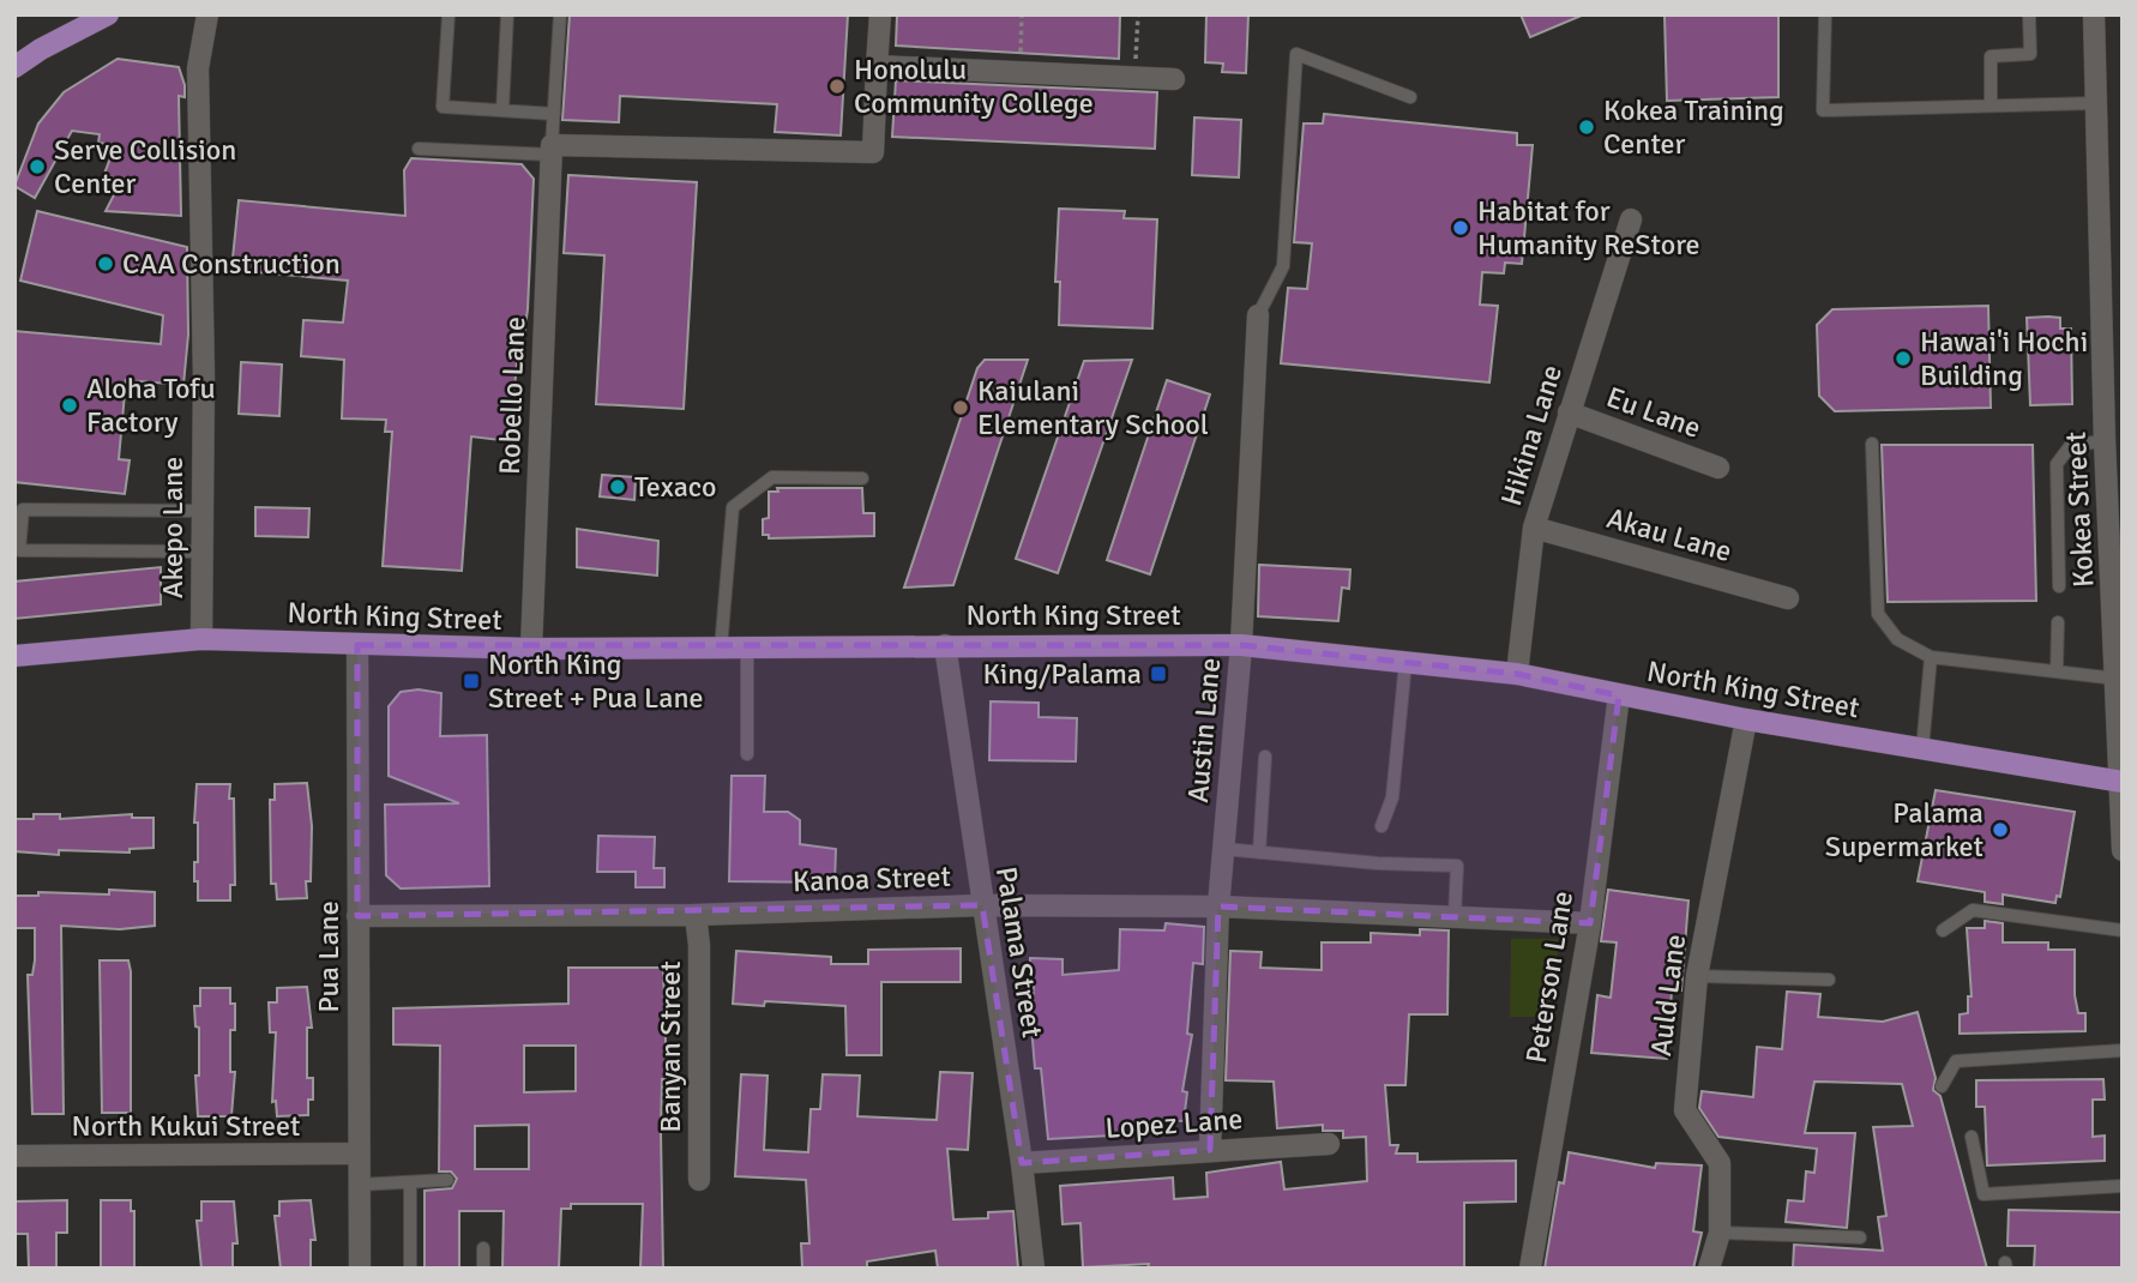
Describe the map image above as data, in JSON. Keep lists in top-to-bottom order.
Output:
{
  "streets": {
    "main road": ["North King Street"],
    "street": [
      "Robello Lane",
      "Eu Lane",
      "Hikina Lane",
      "Kokea Street",
      "Akepo Lane",
      "Akau Lane",
      "Austin Lane",
      "Kanoa Street",
      "Palama Street",
      "Pua Lane",
      "Peterson Lane",
      "Auld Lane",
      "Banyan Street",
      "Lopez Lane",
      "North Kukui Street"
    ]
  },
  "crossings": [
    ["Robello Lane", "North King Street"],
    ["Eu Lane", "Hikina Lane"],
    ["Hikina Lane", "Akau Lane"],
    ["Hikina Lane", "North King Street"],
    ["Kokea Street", "North King Street"],
    ["Akepo Lane", "North King Street"],
    ["North King Street", "Austin Lane"],
    ["North King Street", "Palama Street"],
    ["North King Street", "Pua Lane"],
    ["North King Street", "Peterson Lane"],
    ["North King Street", "Auld Lane"],
    ["Austin Lane", "Kanoa Street"],
    ["Austin Lane", "Lopez Lane"],
    ["Kanoa Street", "Palama Street"],
    ["Kanoa Street", "Pua Lane"],
    ["Kanoa Street", "Peterson Lane"],
    ["Kanoa Street", "Banyan Street"],
    ["Palama Street", "Lopez Lane"],
    ["Pua Lane", "North Kukui Street"]
  ],
  "places": {
    "other": [
      "Honolulu Community College",
      "Kokea Training Center",
      "Serve Collision Center",
      "Habitat for Humanity ReStore",
      "CAA Construction",
      "Hawai'i Hochi Building",
      "Aloha Tofu Factory",
      "Kaiulani Elementary School",
      "Texaco",
      "Palama Supermarket"
    ],
    "transit": ["King/Palama", "North King Street + Pua Lane"]
  }
}
